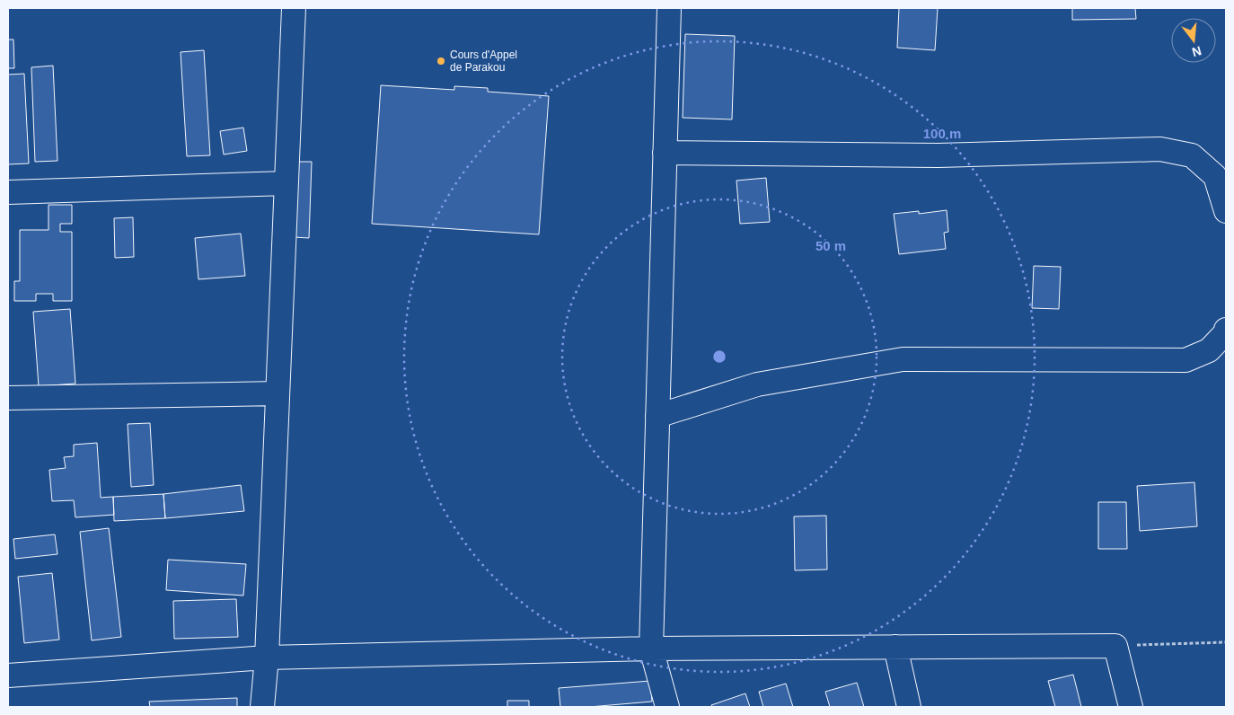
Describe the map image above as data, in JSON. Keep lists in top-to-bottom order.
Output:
{
  "places": ["Cours d'Appel de Parakou"],
  "north": "bottom",
  "rings": ["100 m", "50 m"]
}
